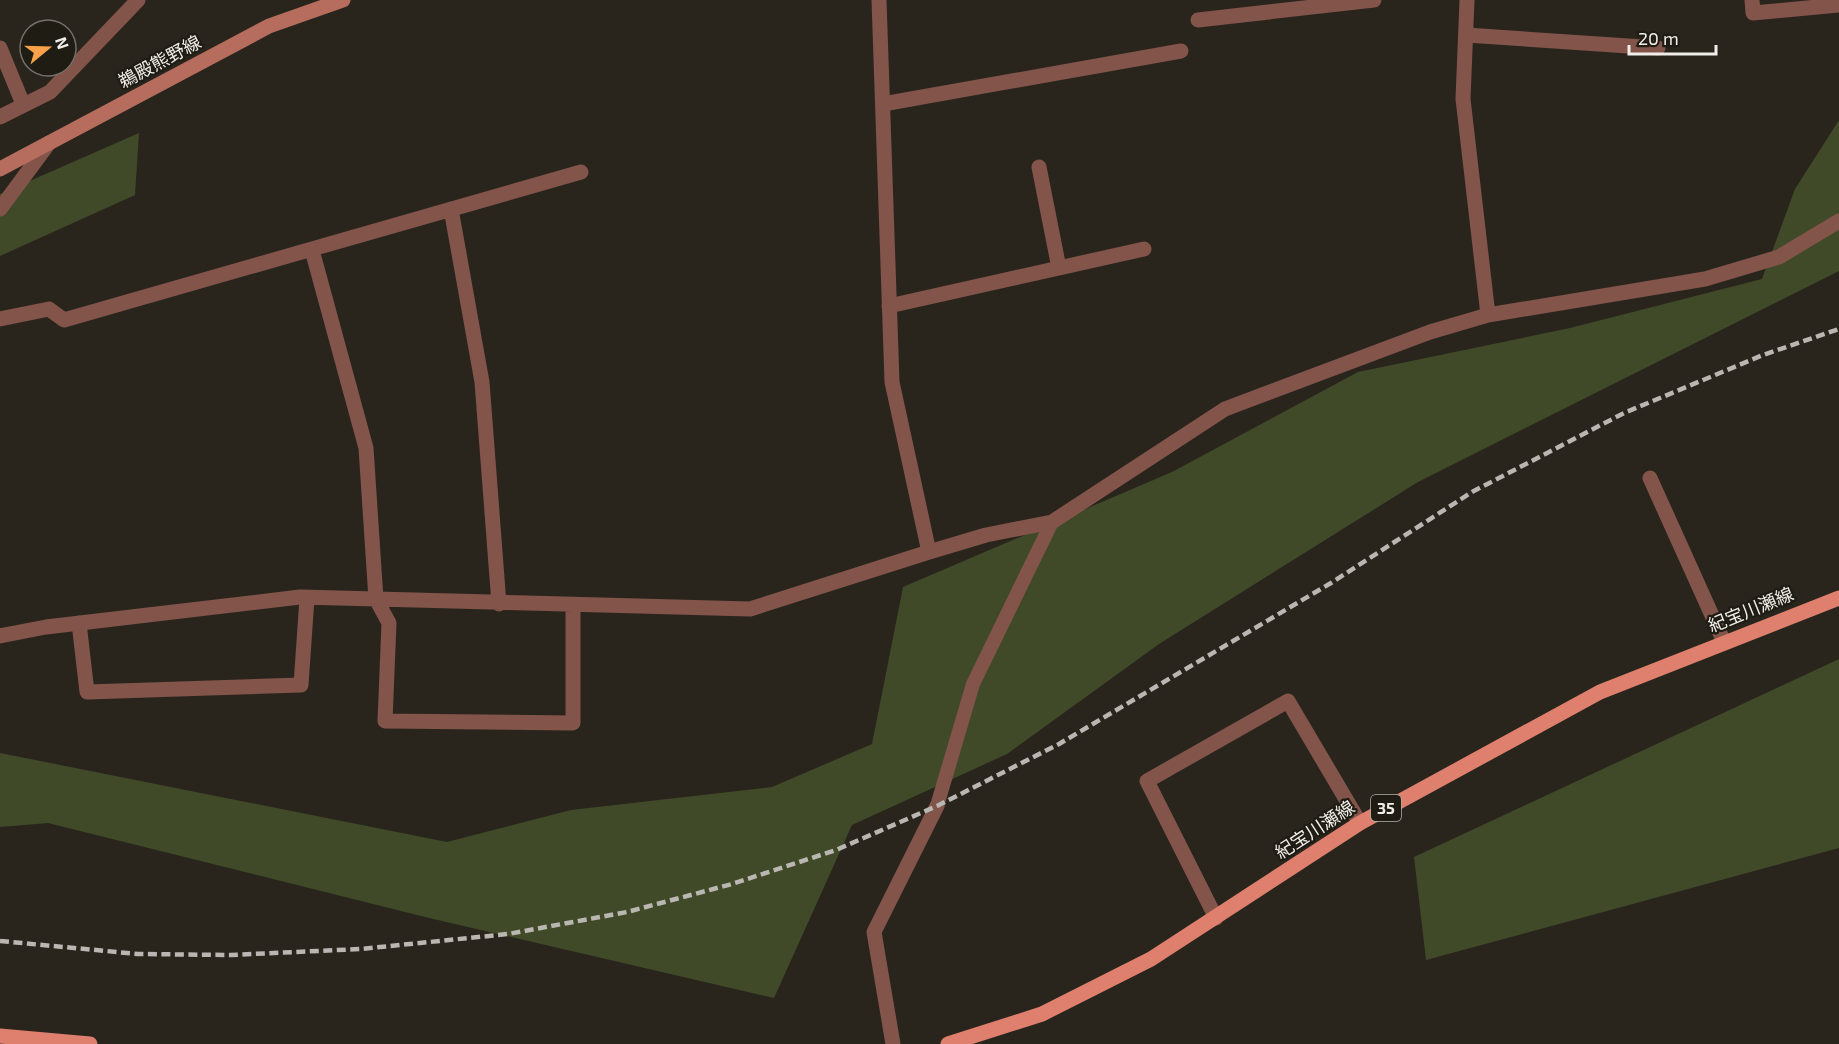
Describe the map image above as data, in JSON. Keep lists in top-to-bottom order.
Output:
{
  "streets": {
    "main road": ["鵜殿熊野線", "紀宝川瀬線", "35"]
  },
  "scale_bar": "20 m",
  "north": "right"
}
